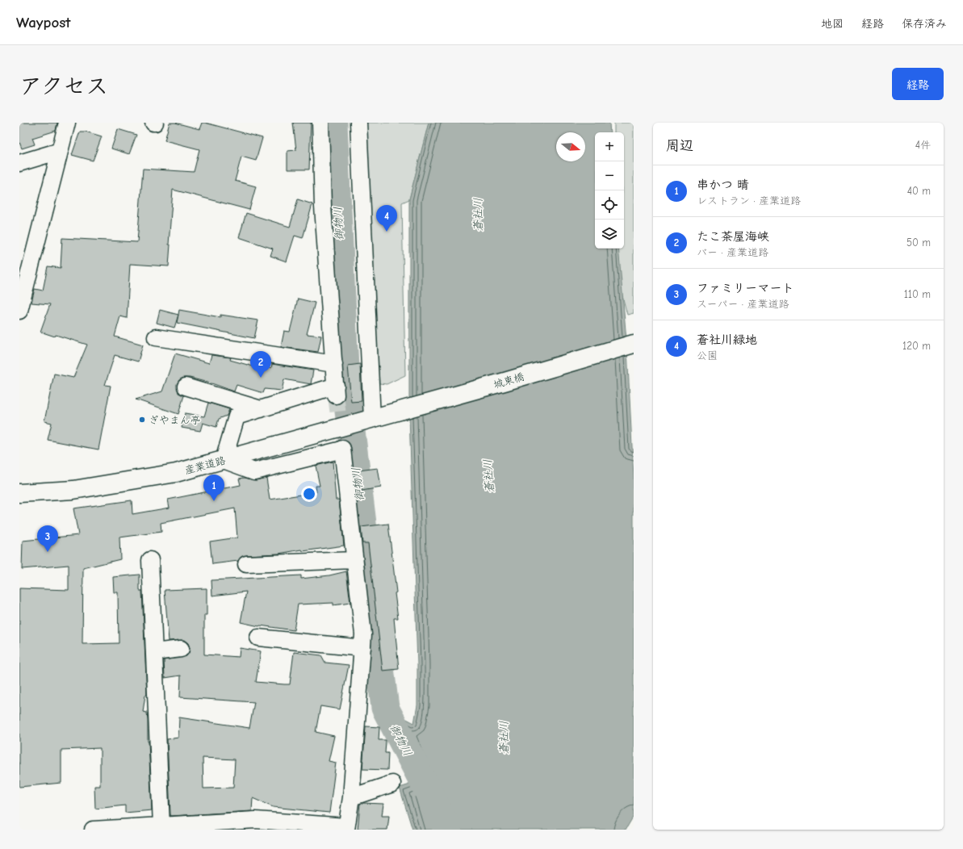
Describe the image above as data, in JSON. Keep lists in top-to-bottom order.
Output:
{
  "streets": {
    "street": ["城東橋", "産業道路"]
  },
  "crossings": [
    ["城東橋", "産業道路"]
  ],
  "water": ["蒼社川", "御物川"],
  "places": ["ぎやまん亭"],
  "north": "right",
  "page": {
    "header": "Waypost",
    "nav": ["地図", "経路", "保存済み"],
    "title": "アクセス",
    "buttons": "経路",
    "heading": ["周辺", "4件"],
    "map_buttons": ["+", "−"],
    "list": [
      {
        "mark": "1",
        "name": "串かつ 晴",
        "note": "レストラン · 産業道路",
        "value": "40 m"
      },
      {
        "mark": "2",
        "name": "たこ茶屋海峡",
        "note": "バー · 産業道路",
        "value": "50 m"
      },
      {
        "mark": "3",
        "name": "ファミリーマート",
        "note": "スーパー · 産業道路",
        "value": "110 m"
      },
      {
        "mark": "4",
        "name": "蒼社川緑地",
        "note": "公園",
        "value": "120 m"
      }
    ],
    "pins": [
      "4",
      "2",
      "1",
      "3"
    ]
  }
}
